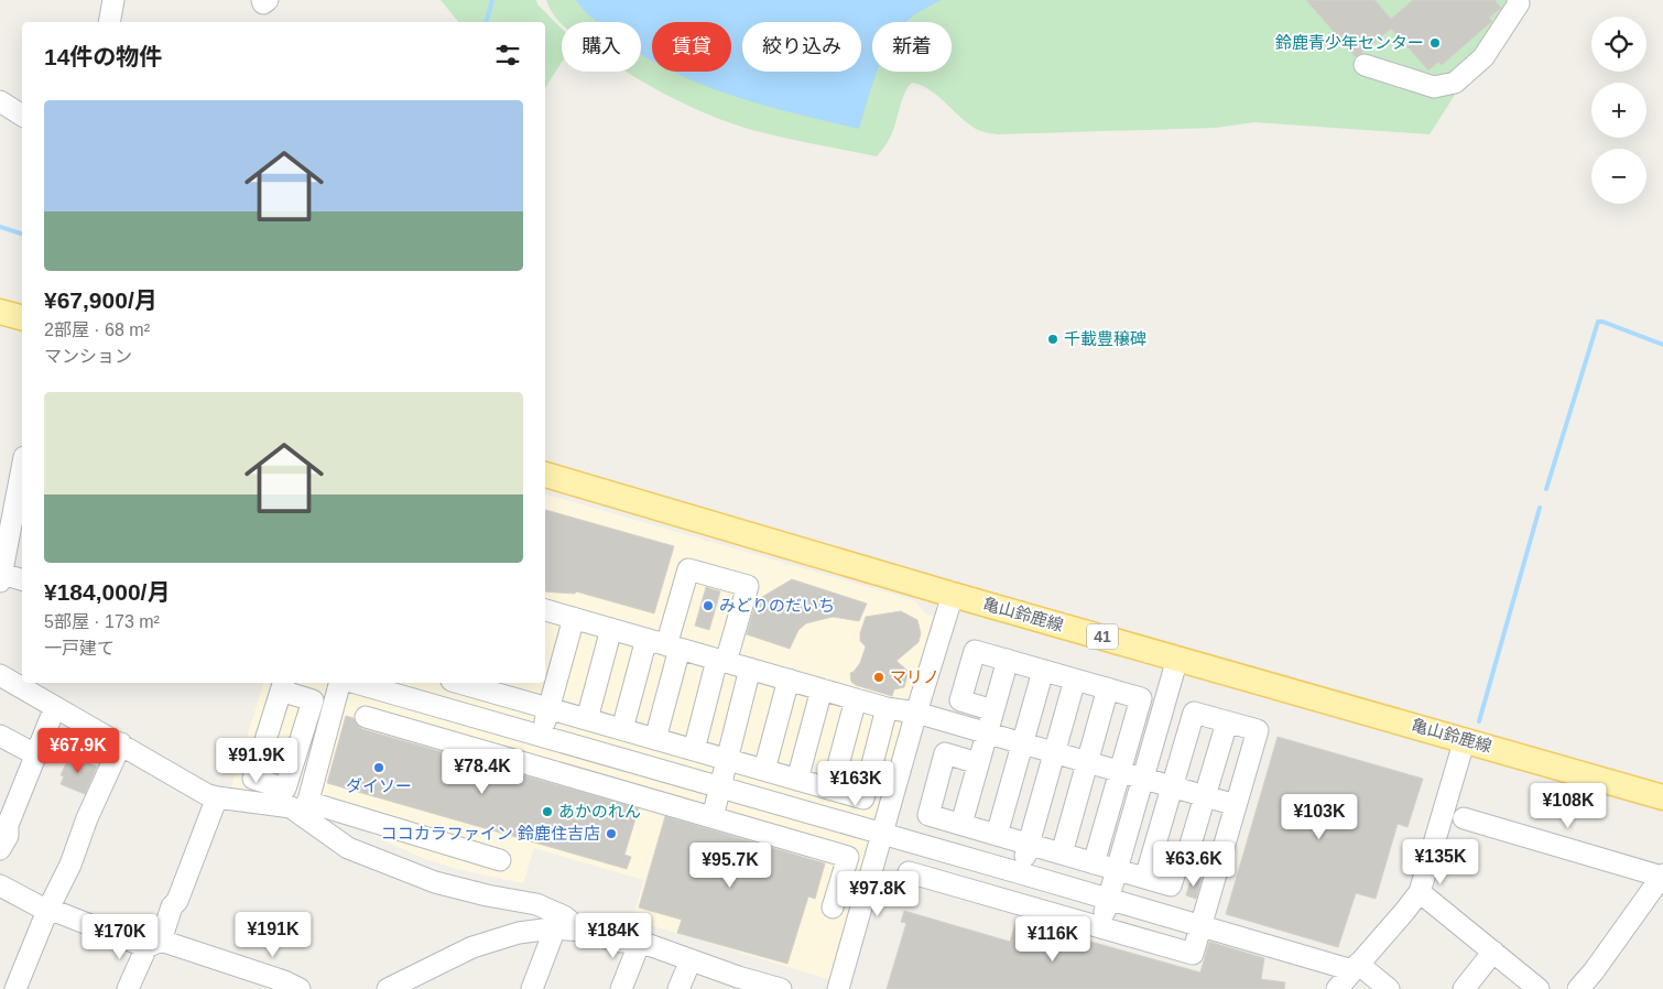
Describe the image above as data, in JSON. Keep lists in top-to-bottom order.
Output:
{
  "streets": {
    "main road": ["亀山鈴鹿線", "41"]
  },
  "places": [
    "鈴鹿青少年センター",
    "千載豊穣碑",
    "みどりのだいち",
    "マリノ",
    "ダイソー",
    "あかのれん",
    "ココカラファイン 鈴鹿住吉店"
  ],
  "page": {
    "map_buttons": ["+", "−"],
    "chip": [
      "購入",
      "賃貸",
      "絞り込み",
      "新着"
    ],
    "heading": "14件の物件",
    "list": [
      {
        "name": "¥67,900/月",
        "note": "2部屋 · 68 m² · マンション"
      },
      {
        "name": "¥184,000/月",
        "note": "5部屋 · 173 m² · 一戸建て"
      }
    ],
    "price": [
      "¥67.9K",
      "¥91.9K",
      "¥78.4K",
      "¥163K",
      "¥108K",
      "¥103K",
      "¥135K",
      "¥63.6K",
      "¥95.7K",
      "¥97.8K",
      "¥191K",
      "¥184K",
      "¥170K",
      "¥116K"
    ]
  }
}
